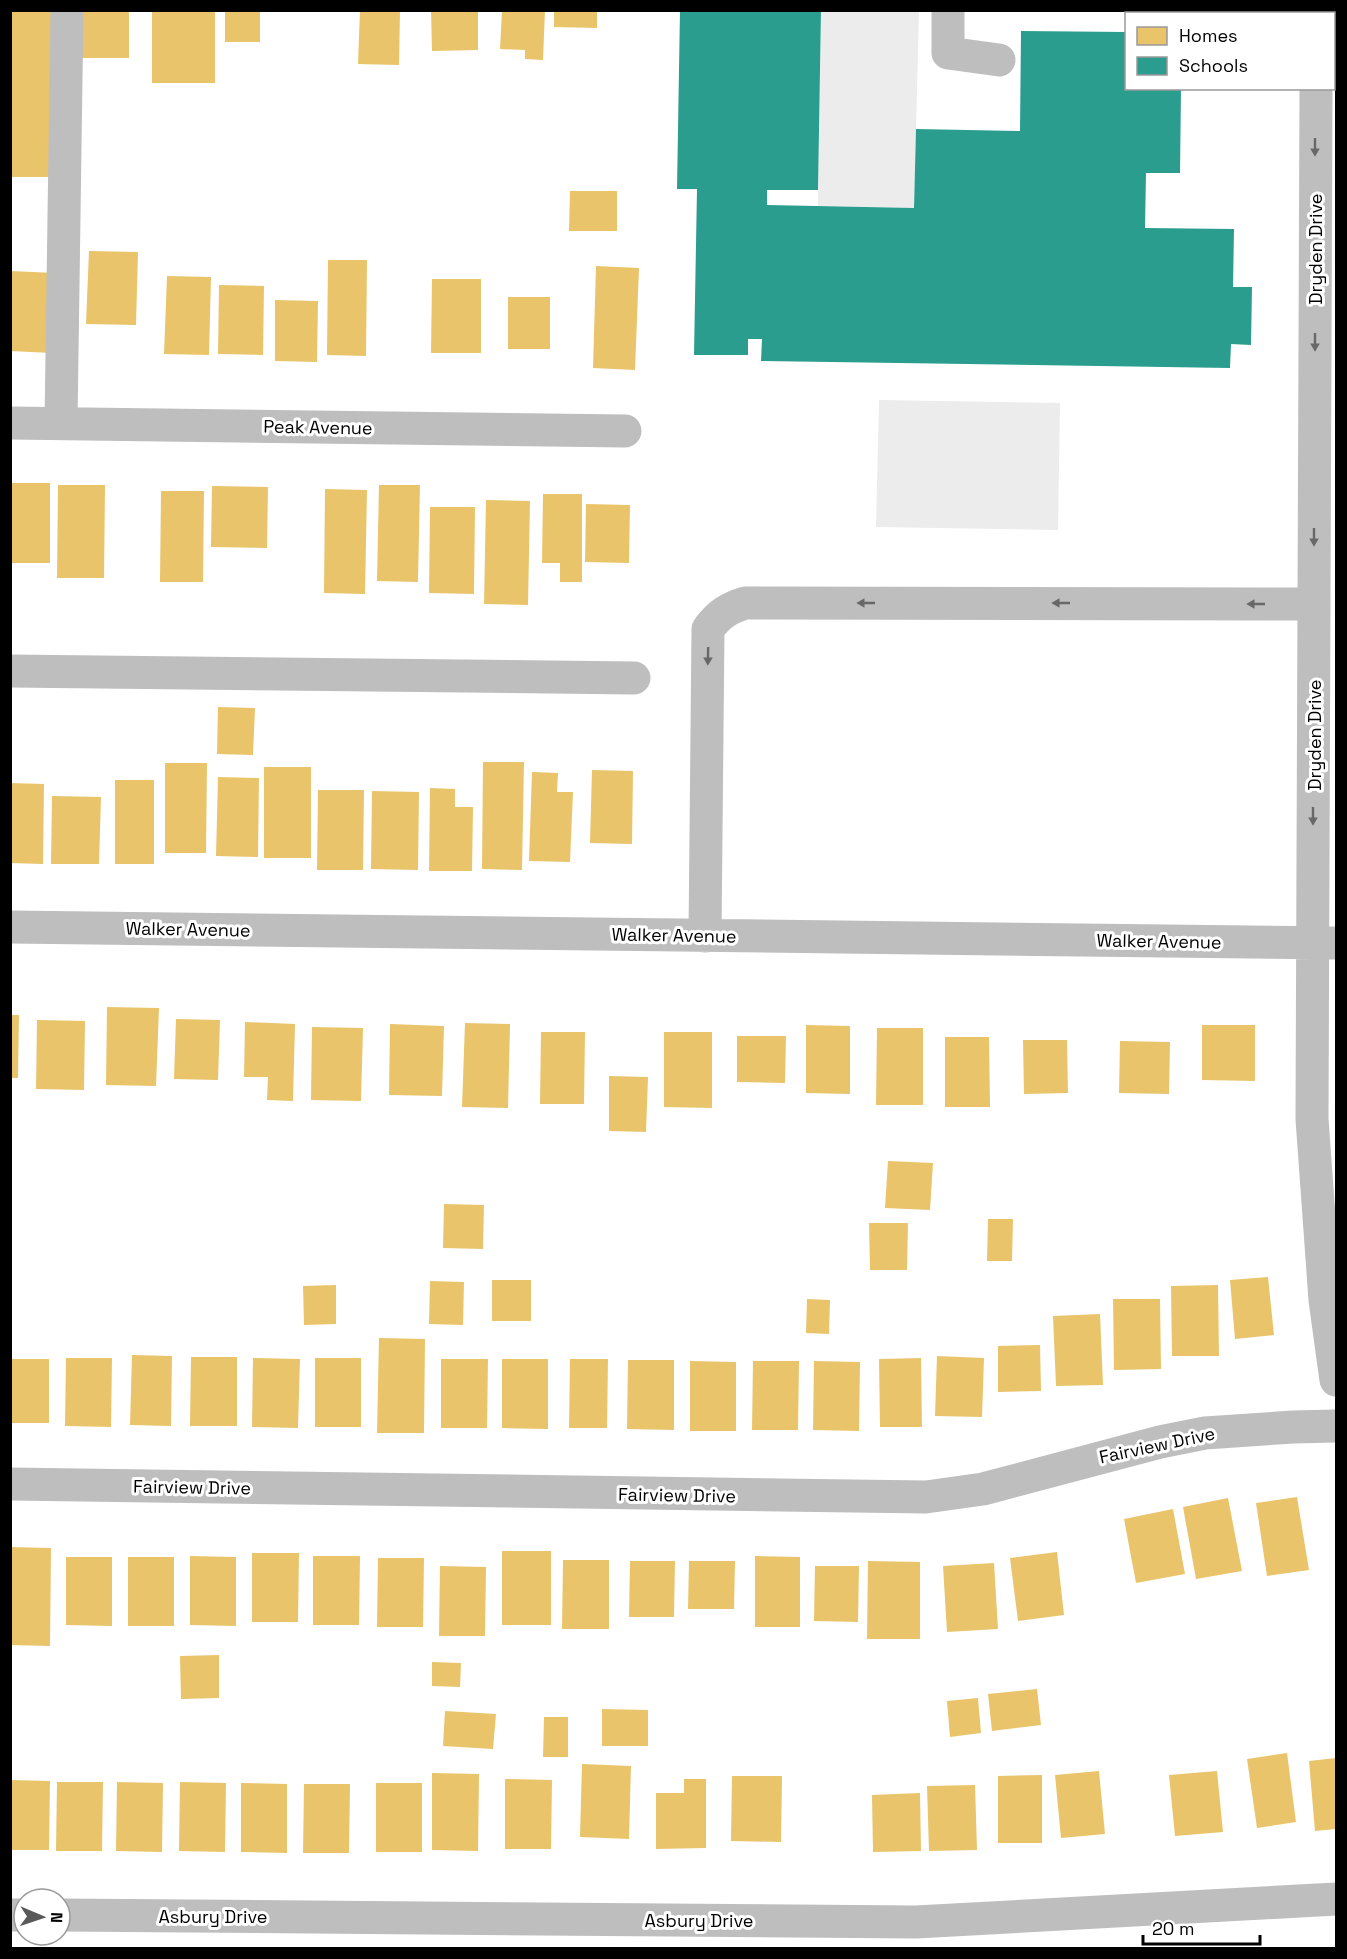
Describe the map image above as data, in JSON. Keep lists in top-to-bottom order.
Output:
{
  "streets": {
    "street": [
      "Dryden Drive",
      "Peak Avenue",
      "Walker Avenue",
      "Fairview Drive",
      "Asbury Drive"
    ]
  },
  "crossings": [
    ["Dryden Drive", "Walker Avenue"]
  ],
  "one_way": ["Dryden Drive"],
  "legend": ["Homes", "Schools"],
  "scale_bar": "20 m",
  "north": "right"
}
